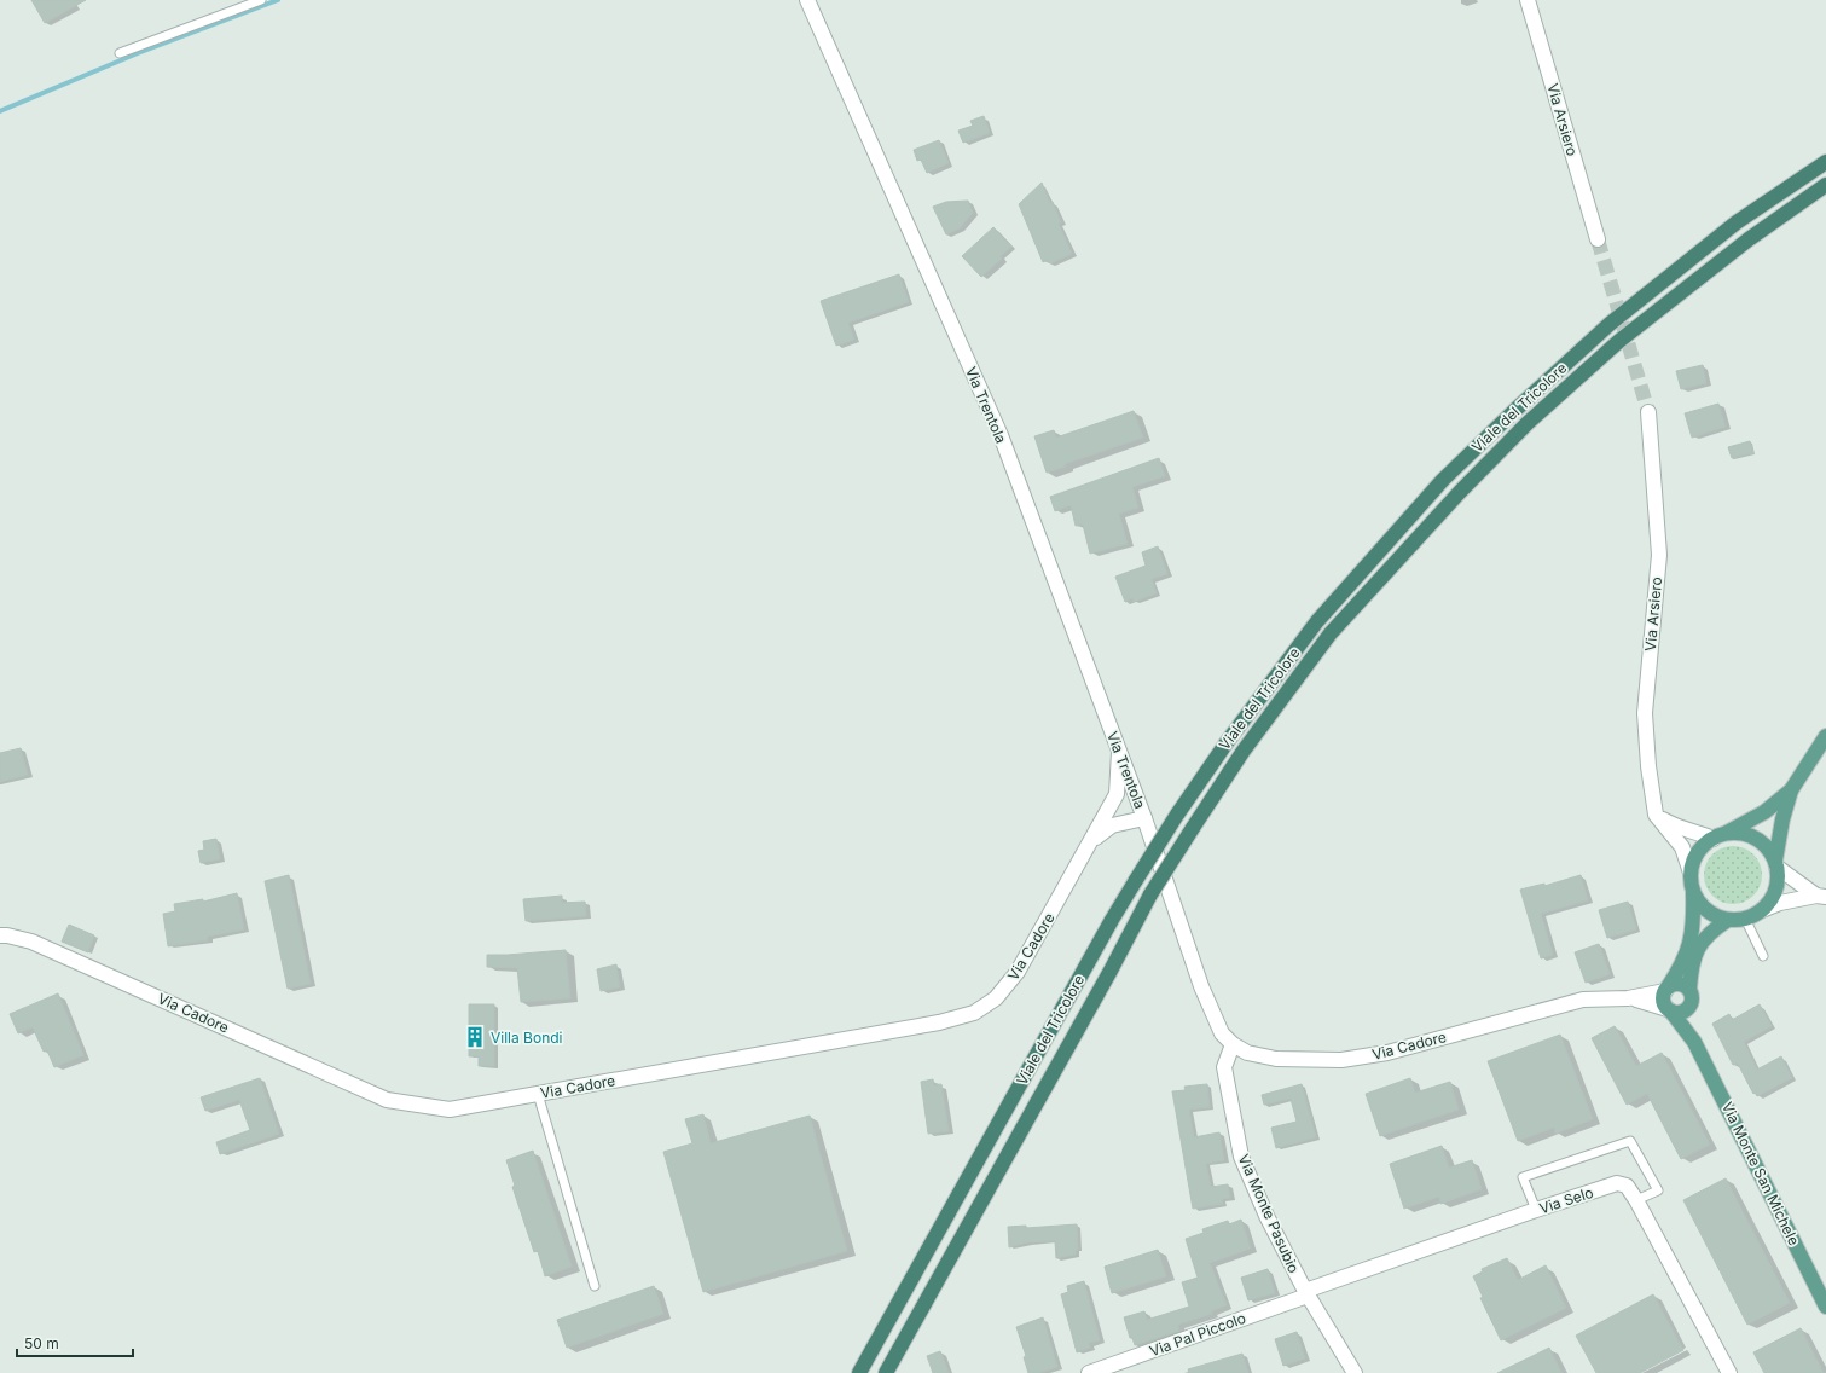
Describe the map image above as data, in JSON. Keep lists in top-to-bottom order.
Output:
{
  "streets": {
    "highway": ["Viale del Tricolore"],
    "main road": ["Via Monte San Michele"],
    "street": [
      "Via Arsiero",
      "Via Trentola",
      "Via Cadore",
      "Via Selo",
      "Via Monte Pasubio",
      "Via Pal Piccolo"
    ]
  },
  "crossings": [
    ["Via Trentola", "Via Cadore"],
    ["Via Cadore", "Via Monte San Michele"],
    ["Via Cadore", "Via Monte Pasubio"],
    ["Via Selo", "Via Monte Pasubio"],
    ["Via Selo", "Via Pal Piccolo"],
    ["Via Monte Pasubio", "Via Pal Piccolo"]
  ],
  "places": {
    "building": ["Villa Bondi"]
  },
  "scale_bar": "50 m"
}
